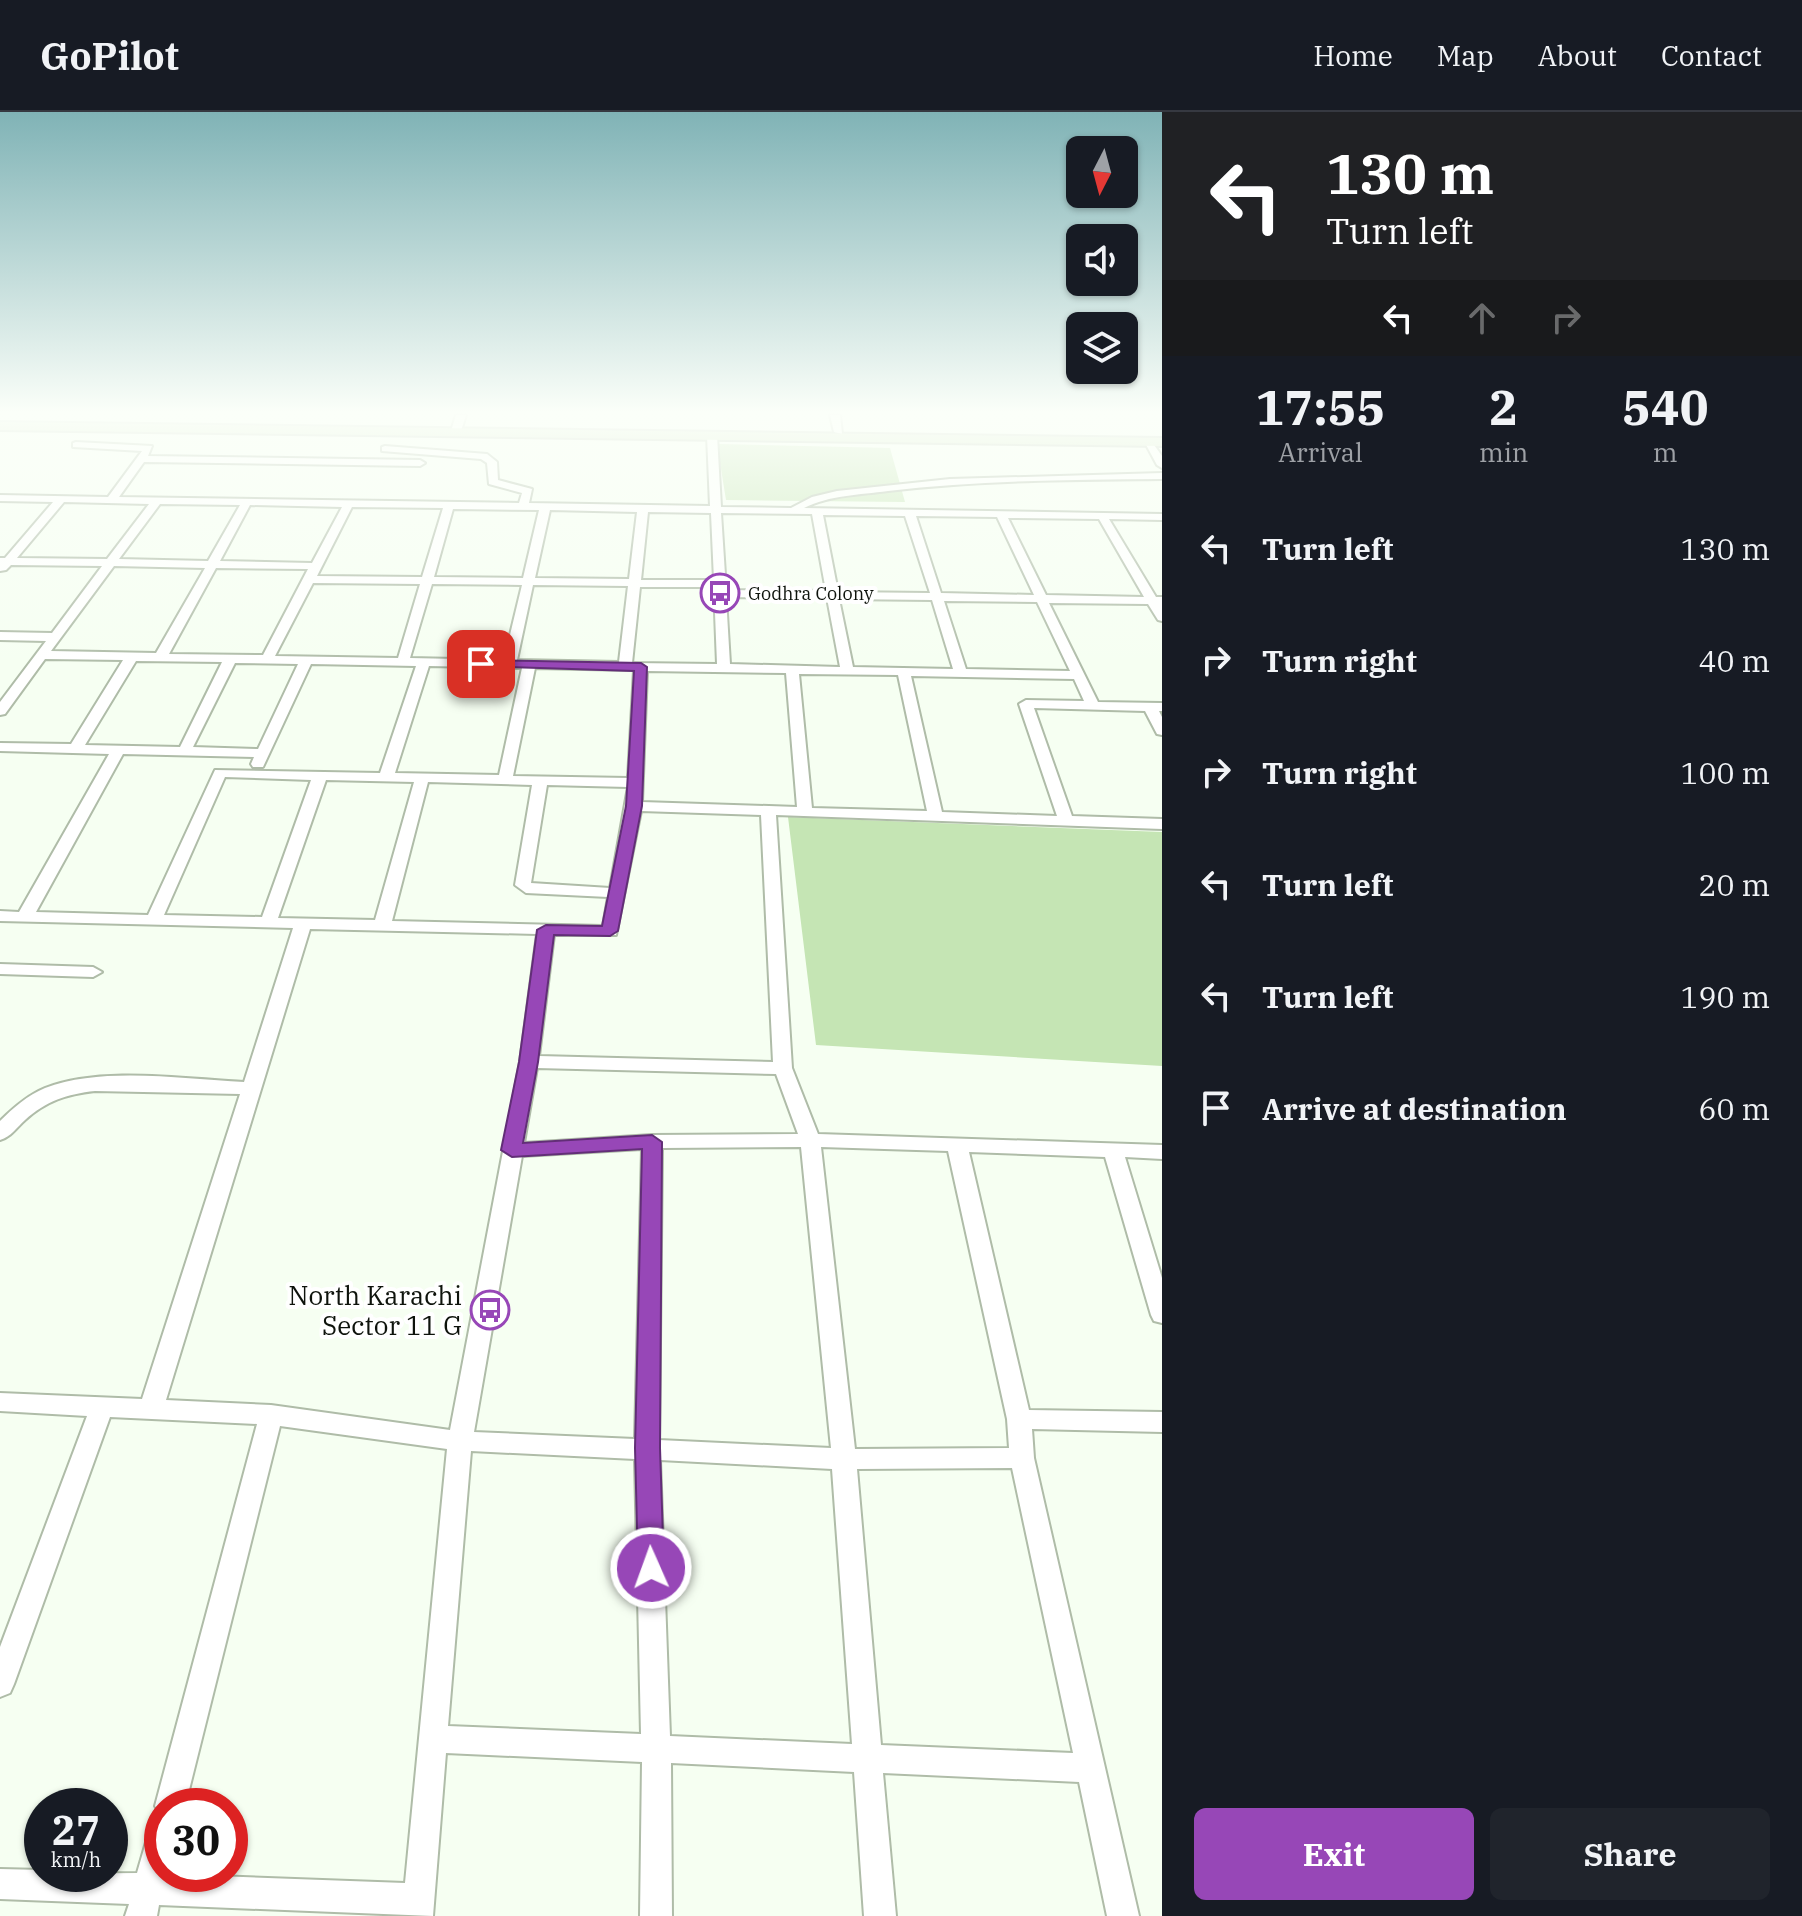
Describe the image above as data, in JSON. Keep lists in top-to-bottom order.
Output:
{
  "places": {
    "bus stop": ["Godhra Colony", "North Karachi Sector 11 G"]
  },
  "north": "bottom",
  "page": {
    "header": "GoPilot",
    "nav": [
      "Home",
      "Map",
      "About",
      "Contact"
    ],
    "turn": ["130 m", "Turn left"],
    "eta": [
      "17:55",
      "Arrival",
      "2",
      "min",
      "540",
      "m"
    ],
    "list": [
      {
        "name": "Turn left",
        "value": "130 m"
      },
      {
        "name": "Turn right",
        "value": "40 m"
      },
      {
        "name": "Turn right",
        "value": "100 m"
      },
      {
        "name": "Turn left",
        "value": "20 m"
      },
      {
        "name": "Turn left",
        "value": "190 m"
      },
      {
        "name": "Arrive at destination",
        "value": "60 m"
      }
    ],
    "speed": "27 km/h",
    "limit": "30",
    "buttons": ["Exit", "Share"]
  }
}
